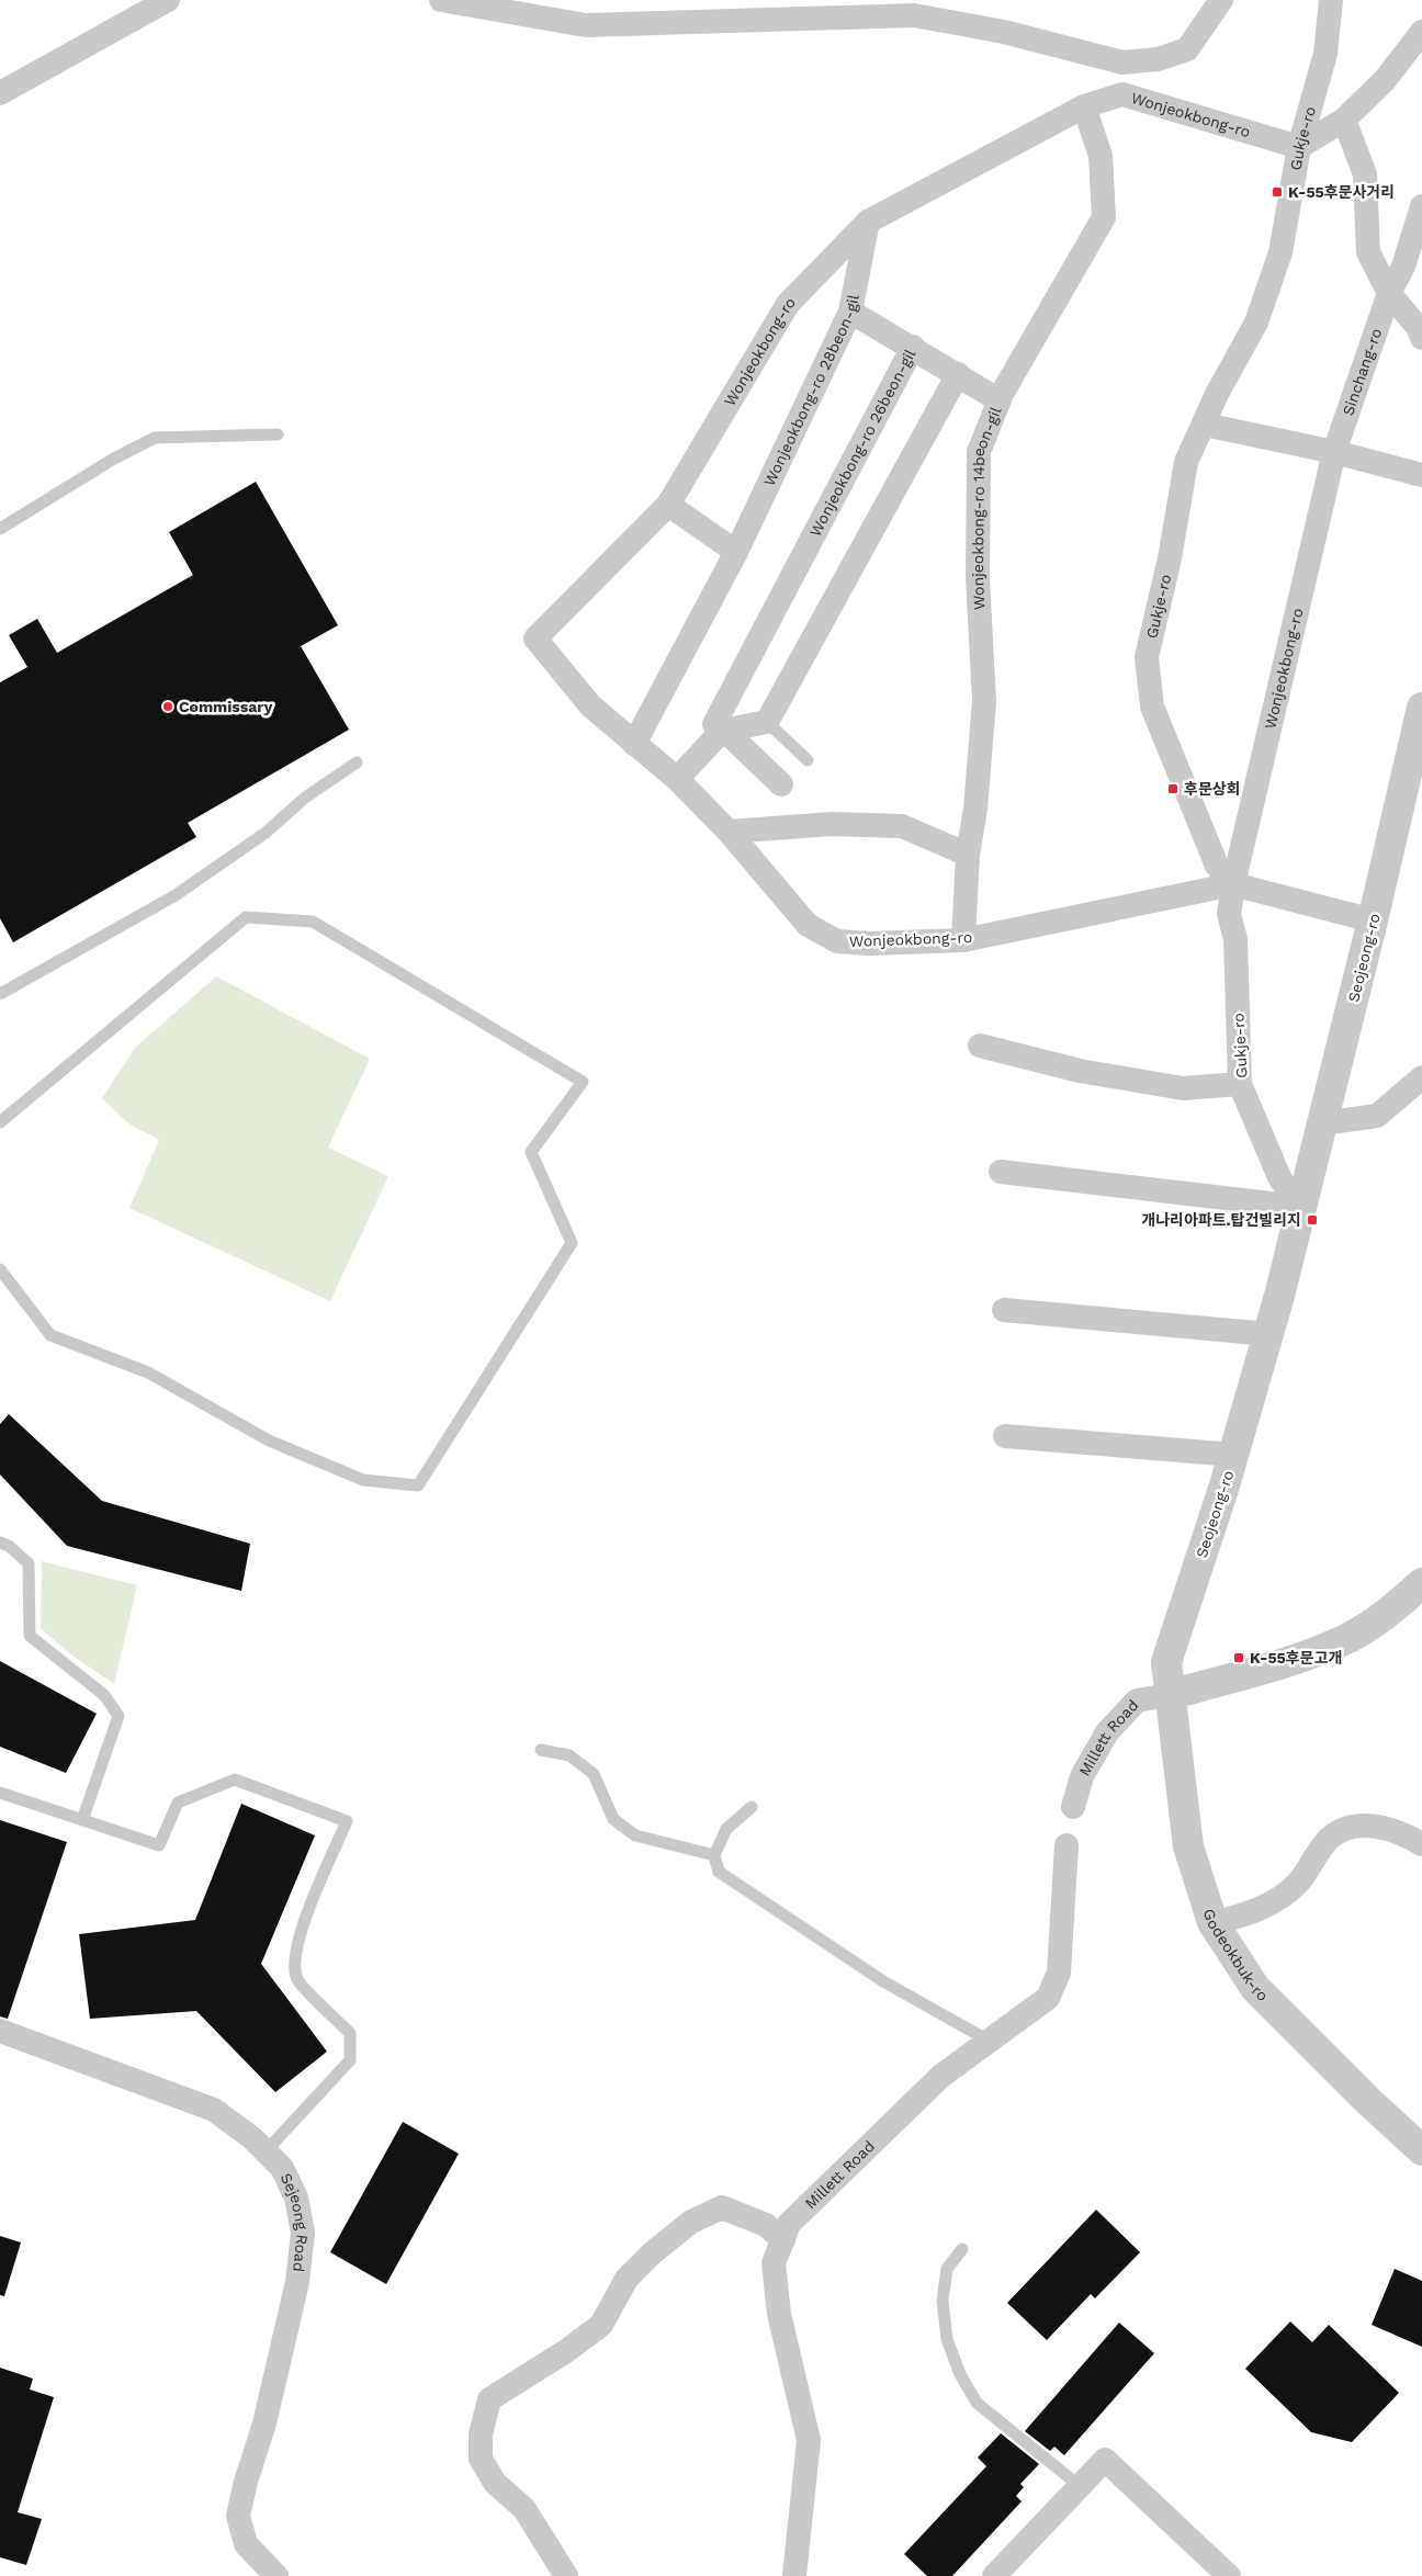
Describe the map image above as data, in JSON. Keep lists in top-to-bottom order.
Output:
{
  "streets": {
    "street": [
      "Wonjeokbong-ro",
      "Gukje-ro",
      "Sinchang-ro",
      "Wonjeokbong-ro 28beon-gil",
      "Wonjeokbong-ro 26beon-gil",
      "Wonjeokbong-ro 14beon-gil",
      "Seojeong-ro",
      "Millett Road",
      "Godeokbuk-ro",
      "Sejeong Road"
    ]
  },
  "crossings": [
    ["Wonjeokbong-ro", "Gukje-ro"],
    ["Wonjeokbong-ro", "Sinchang-ro"],
    ["Wonjeokbong-ro", "Wonjeokbong-ro 28beon-gil"],
    ["Wonjeokbong-ro", "Wonjeokbong-ro 14beon-gil"],
    ["Wonjeokbong-ro", "Seojeong-ro"],
    ["Gukje-ro", "Seojeong-ro"],
    ["Wonjeokbong-ro 26beon-gil", "Wonjeokbong-ro 14beon-gil"],
    ["Seojeong-ro", "Millett Road"],
    ["Seojeong-ro", "Godeokbuk-ro"],
    ["Millett Road", "Godeokbuk-ro"]
  ],
  "places": {
    "transit": [
      "K-55후문사거리",
      "후문상회",
      "개나리아파트.탑건빌리지",
      "K-55후문고개"
    ],
    "other": ["Commissary"]
  }
}
